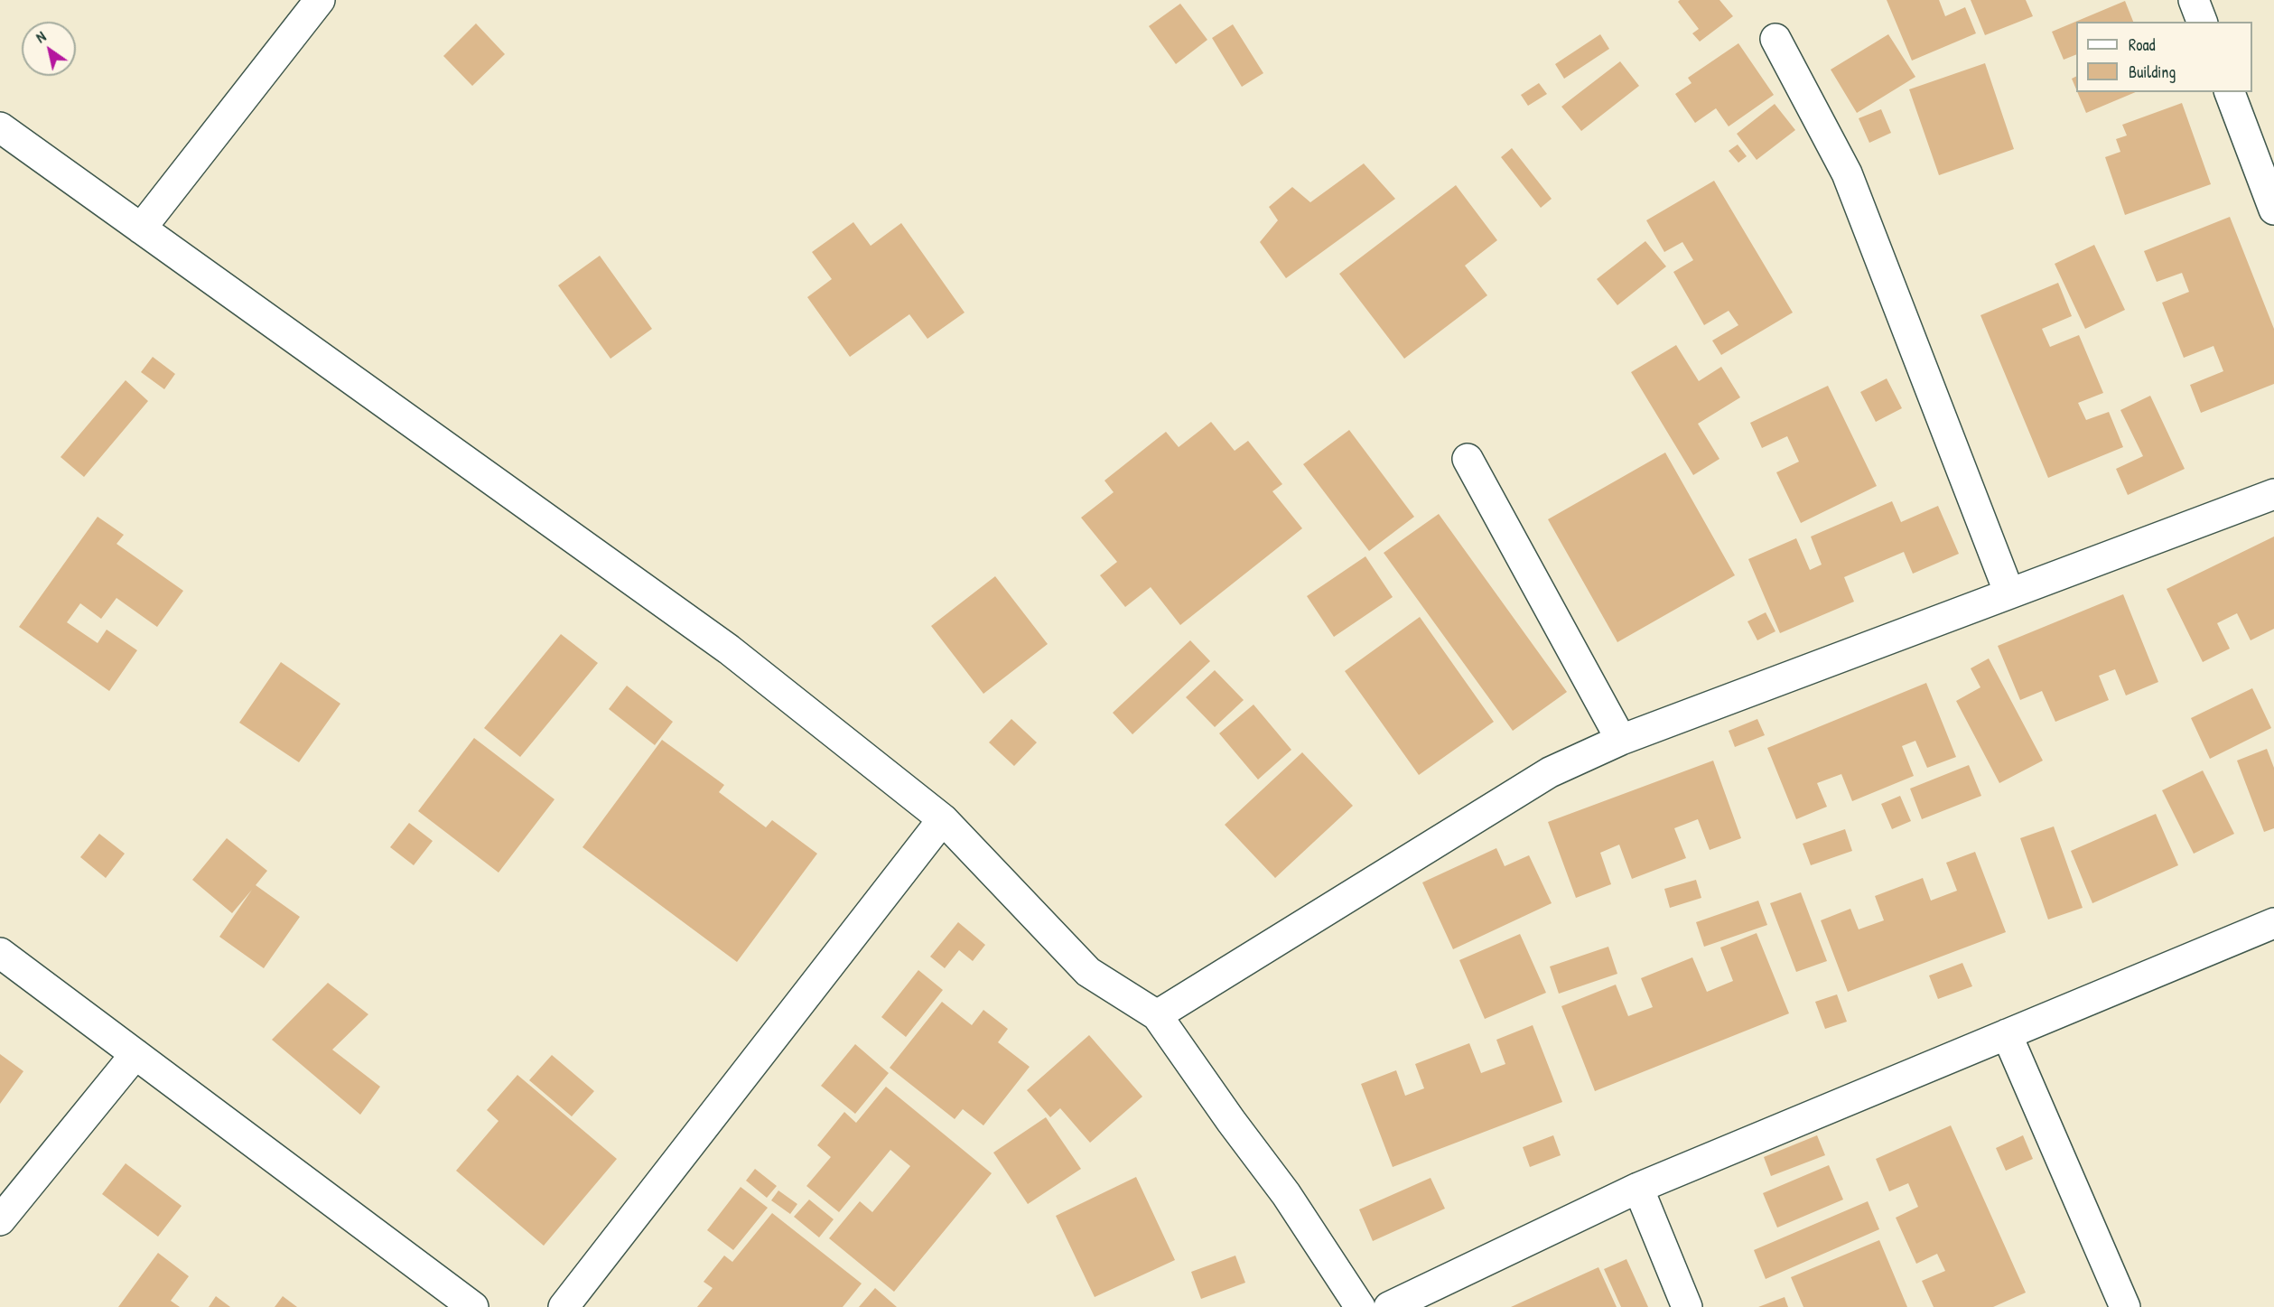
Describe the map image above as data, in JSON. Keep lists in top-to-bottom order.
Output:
{
  "legend": ["Road", "Building"],
  "north": "top left"
}
